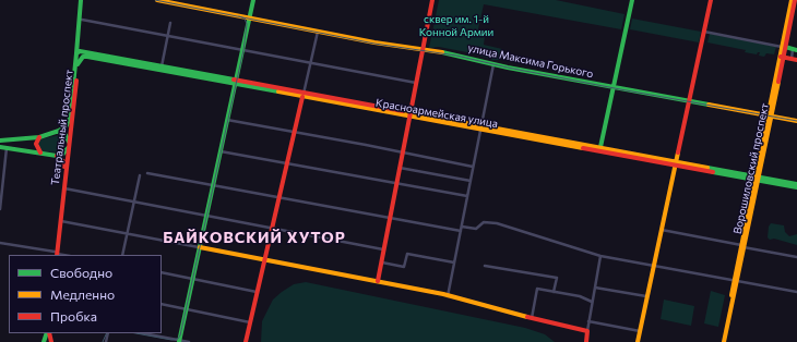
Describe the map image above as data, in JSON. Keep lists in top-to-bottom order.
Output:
{
  "streets": {
    "main road": [
      "улица Максима Горького",
      "Красноармейская улица",
      "Театральный проспект",
      "Ворошиловский проспект"
    ]
  },
  "crossings": [
    ["улица Максима Горького", "Ворошиловский проспект"],
    ["Красноармейская улица", "Театральный проспект"],
    ["Красноармейская улица", "Ворошиловский проспект"]
  ],
  "districts": ["БАЙКОВСКИЙ ХУТОР"],
  "parks": ["сквер им. 1-й Конной Армии"],
  "legend": ["Свободно", "Медленно", "Пробка"]
}
